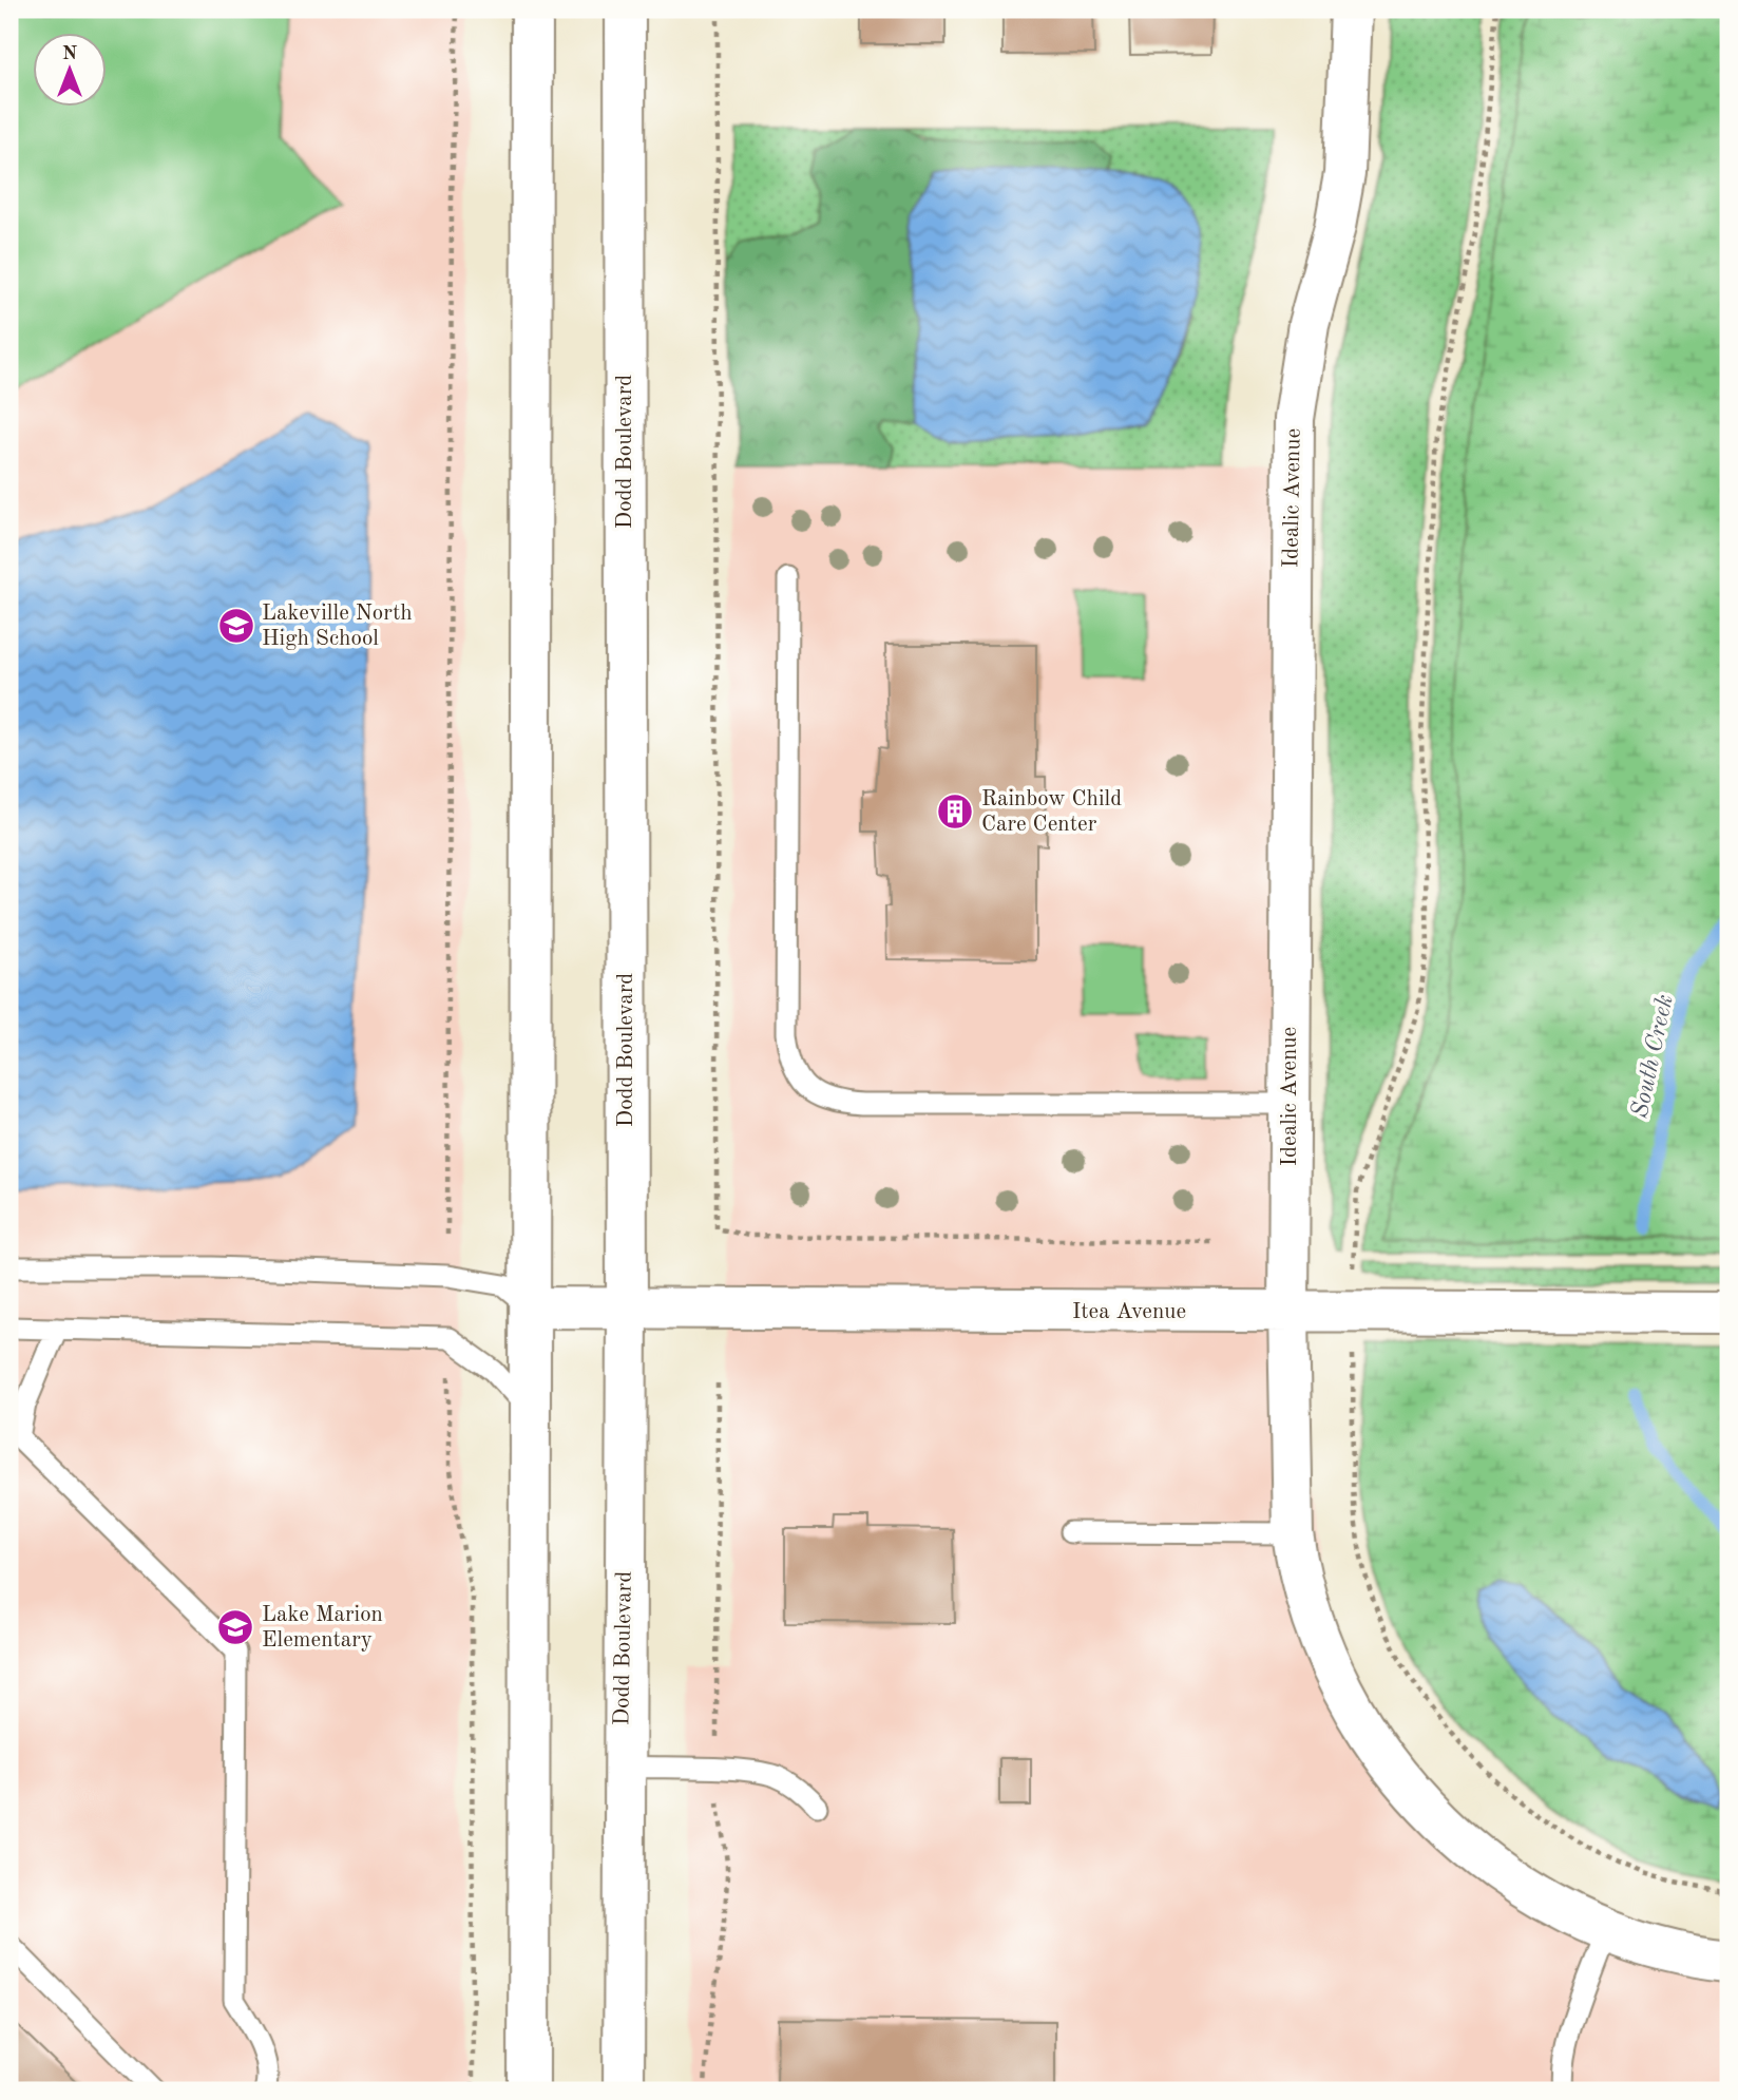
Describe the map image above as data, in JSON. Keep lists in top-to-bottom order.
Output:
{
  "streets": {
    "main road": ["Dodd Boulevard", "Idealic Avenue", "Itea Avenue"]
  },
  "crossings": [
    ["Dodd Boulevard", "Itea Avenue"],
    ["Idealic Avenue", "Itea Avenue"]
  ],
  "water": ["South Creek"],
  "places": {
    "school or university": ["Lakeville North High School", "Lake Marion Elementary"],
    "building": ["Rainbow Child Care Center"]
  },
  "north": "top"
}
